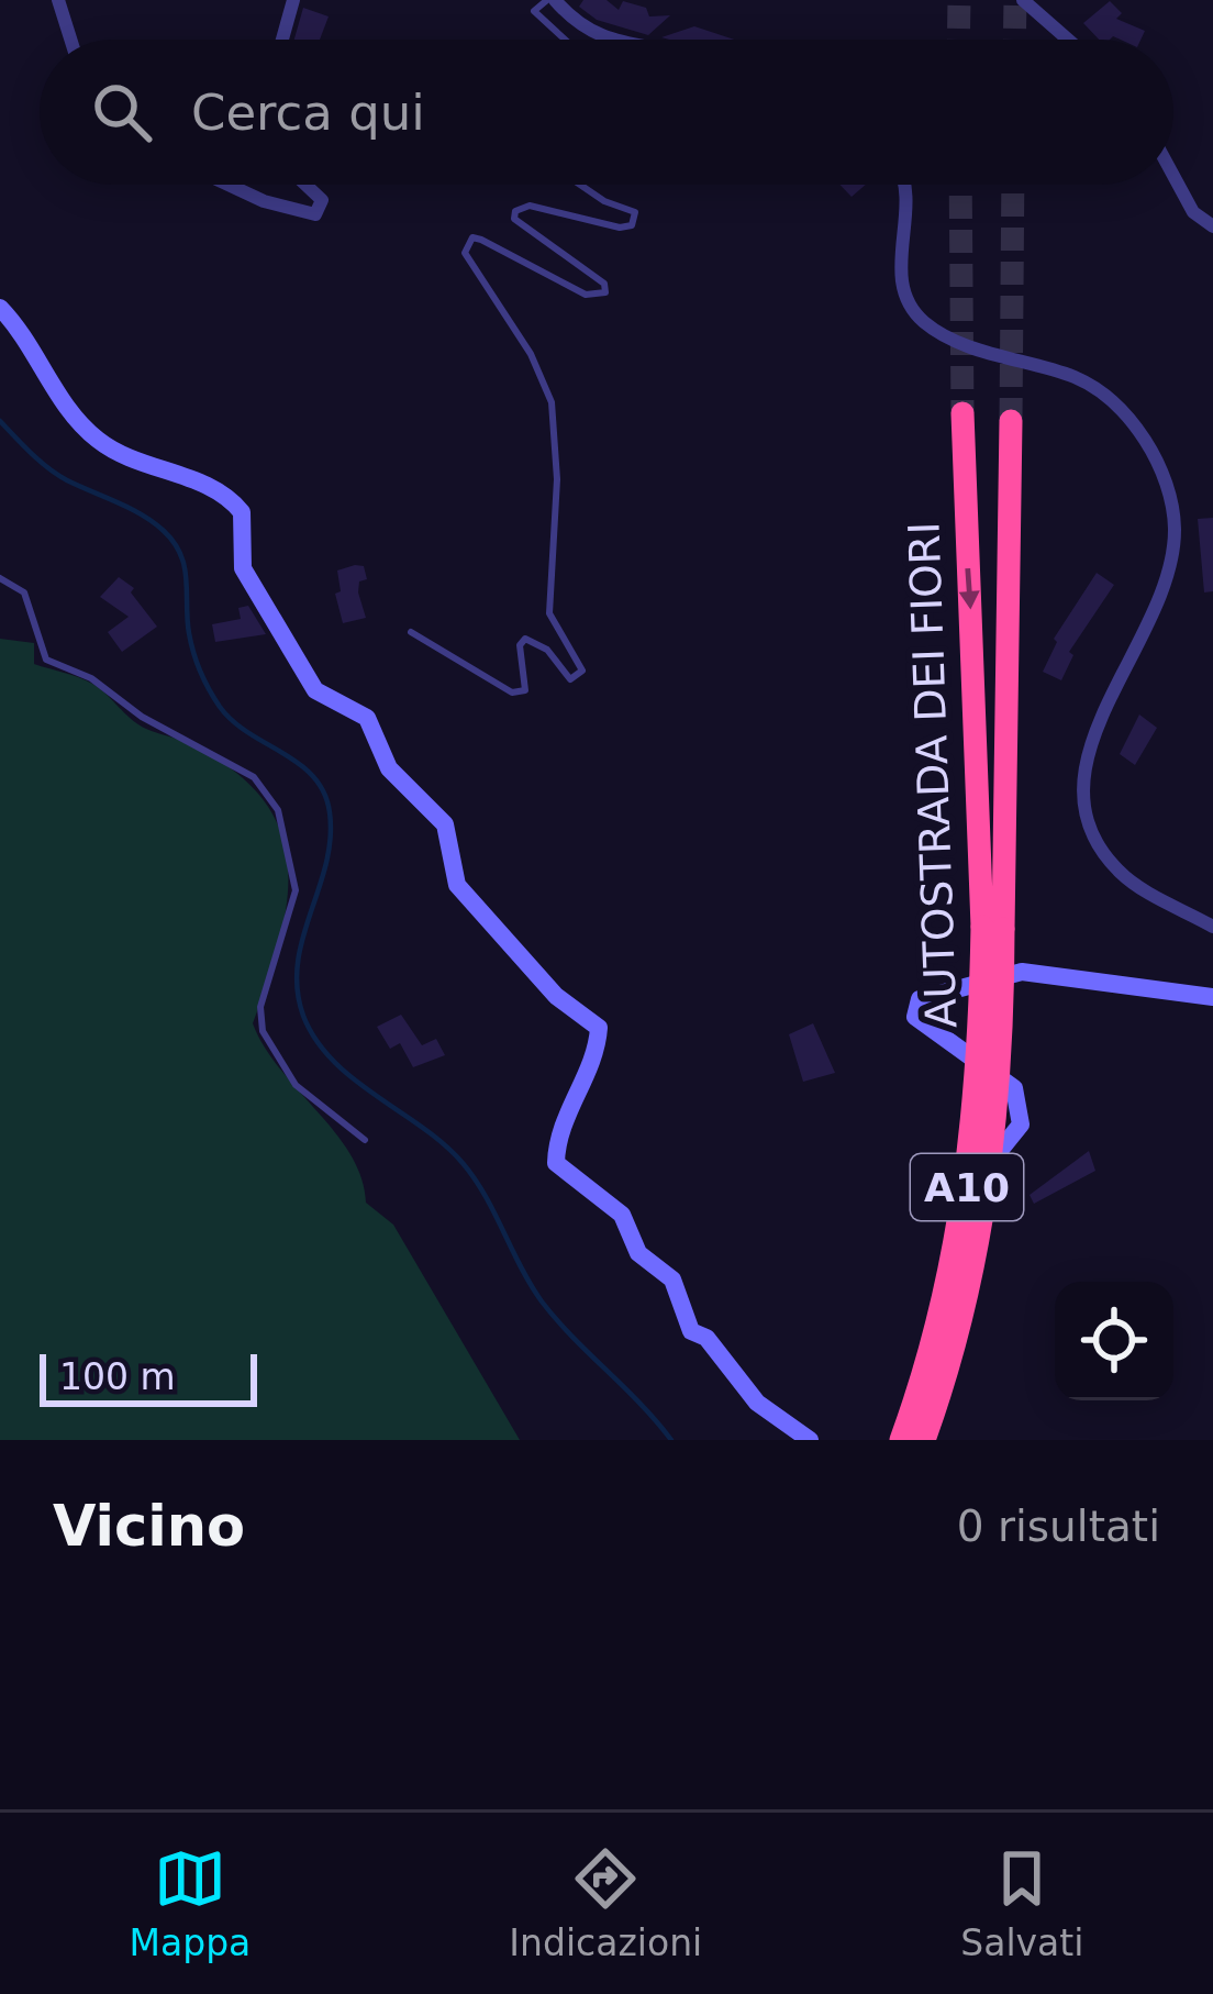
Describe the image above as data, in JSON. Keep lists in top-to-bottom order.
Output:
{
  "streets": {
    "highway": ["AUTOSTRADA DEI FIORI", "A10"]
  },
  "scale_bar": "100 m",
  "page": {
    "search": "Cerca qui",
    "scale": "100 m",
    "heading": ["Vicino", "0 risultati"],
    "nav": ["Mappa", "Indicazioni", "Salvati"]
  }
}
